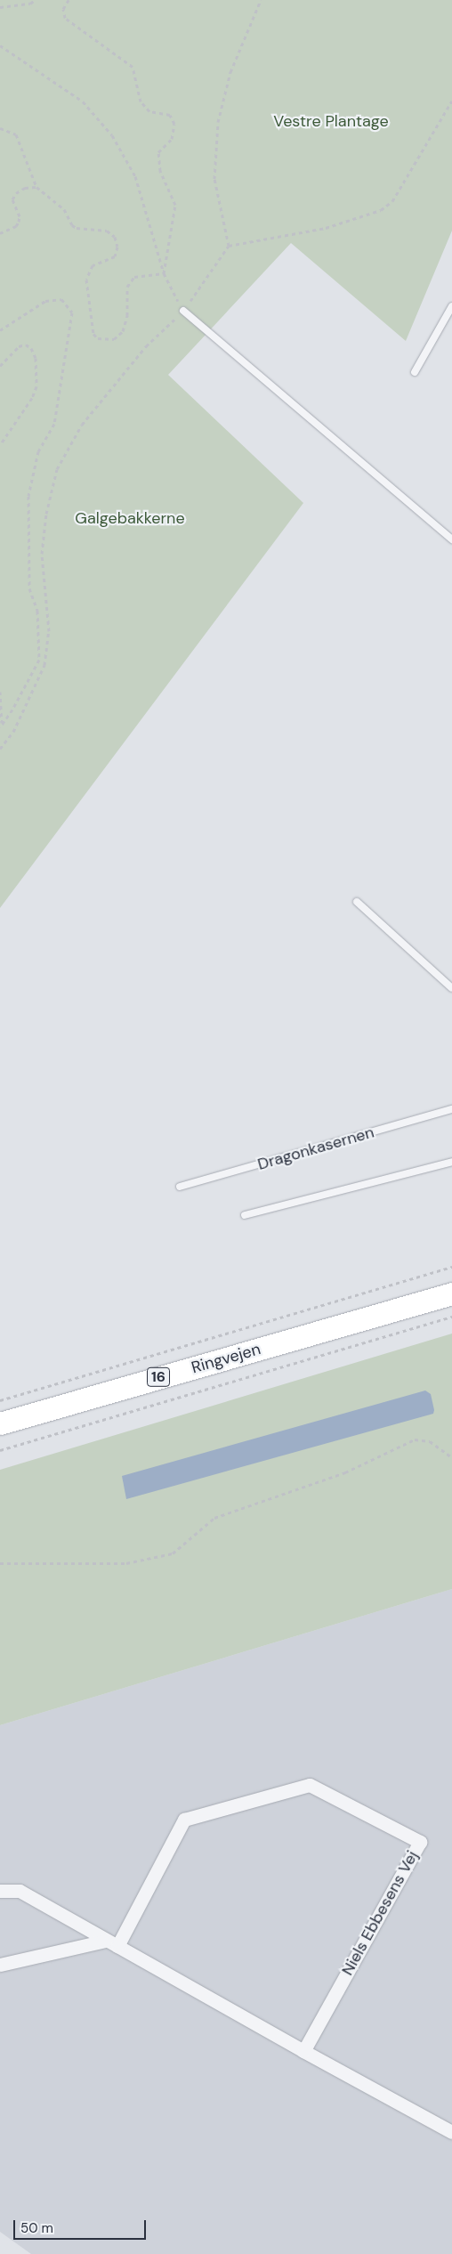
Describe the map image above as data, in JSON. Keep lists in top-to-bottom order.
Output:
{
  "streets": {
    "main road": ["Ringvejen", "16"],
    "street": ["Niels Ebbesens Vej"],
    "lane": ["Dragonkasernen"]
  },
  "parks": ["Vestre Plantage", "Galgebakkerne"],
  "scale_bar": "50 m"
}
